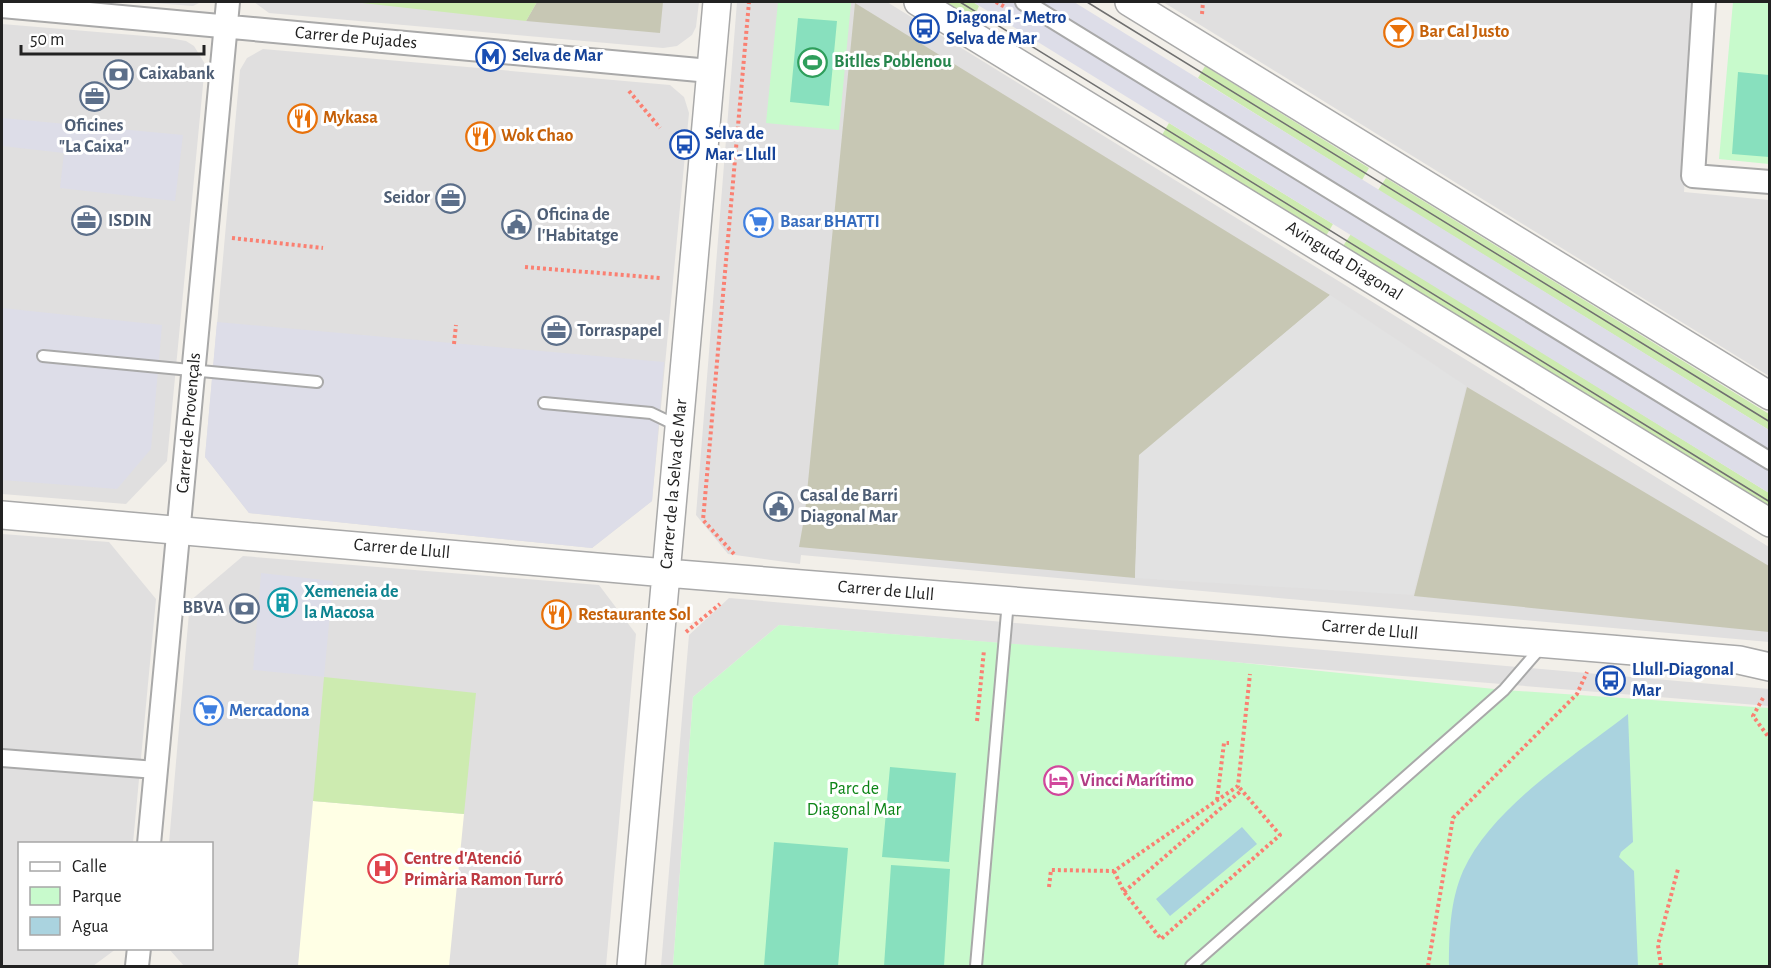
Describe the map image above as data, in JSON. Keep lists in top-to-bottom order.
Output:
{
  "streets": {
    "street": [
      "Carrer de Pujades",
      "Avinguda Diagonal",
      "Carrer de Provençals",
      "Carrer de la Selva de Mar",
      "Carrer de Llull"
    ]
  },
  "crossings": [
    ["Carrer de Pujades", "Carrer de Provençals"],
    ["Carrer de Pujades", "Carrer de la Selva de Mar"],
    ["Carrer de Provençals", "Carrer de Llull"],
    ["Carrer de la Selva de Mar", "Carrer de Llull"]
  ],
  "parks": ["Parc de Diagonal Mar"],
  "places": {
    "bus stop": ["Diagonal - Metro Selva de Mar", "Selva de Mar - Llull", "Llull-Diagonal Mar"],
    "bar": ["Bar Cal Justo"],
    "metro station": ["Selva de Mar"],
    "sports": ["Bitlles Poblenou"],
    "bank": ["Caixabank", "BBVA"],
    "office": [
      "Oficines \"La Caixa\"",
      "Seidor",
      "ISDIN",
      "Torraspapel"
    ],
    "restaurant": ["Mykasa", "Wok Chao", "Restaurante Sol"],
    "supermarket": ["Basar BHATTI", "Mercadona"],
    "public building": ["Oficina de l'Habitatge", "Casal de Barri Diagonal Mar"],
    "building": ["Xemeneia de la Macosa"],
    "hotel": ["Vincci Marítimo"],
    "hospital": ["Centre d'Atenció Primària Ramon Turró"]
  },
  "legend": ["Calle", "Parque", "Agua"],
  "scale_bar": "50 m"
}
